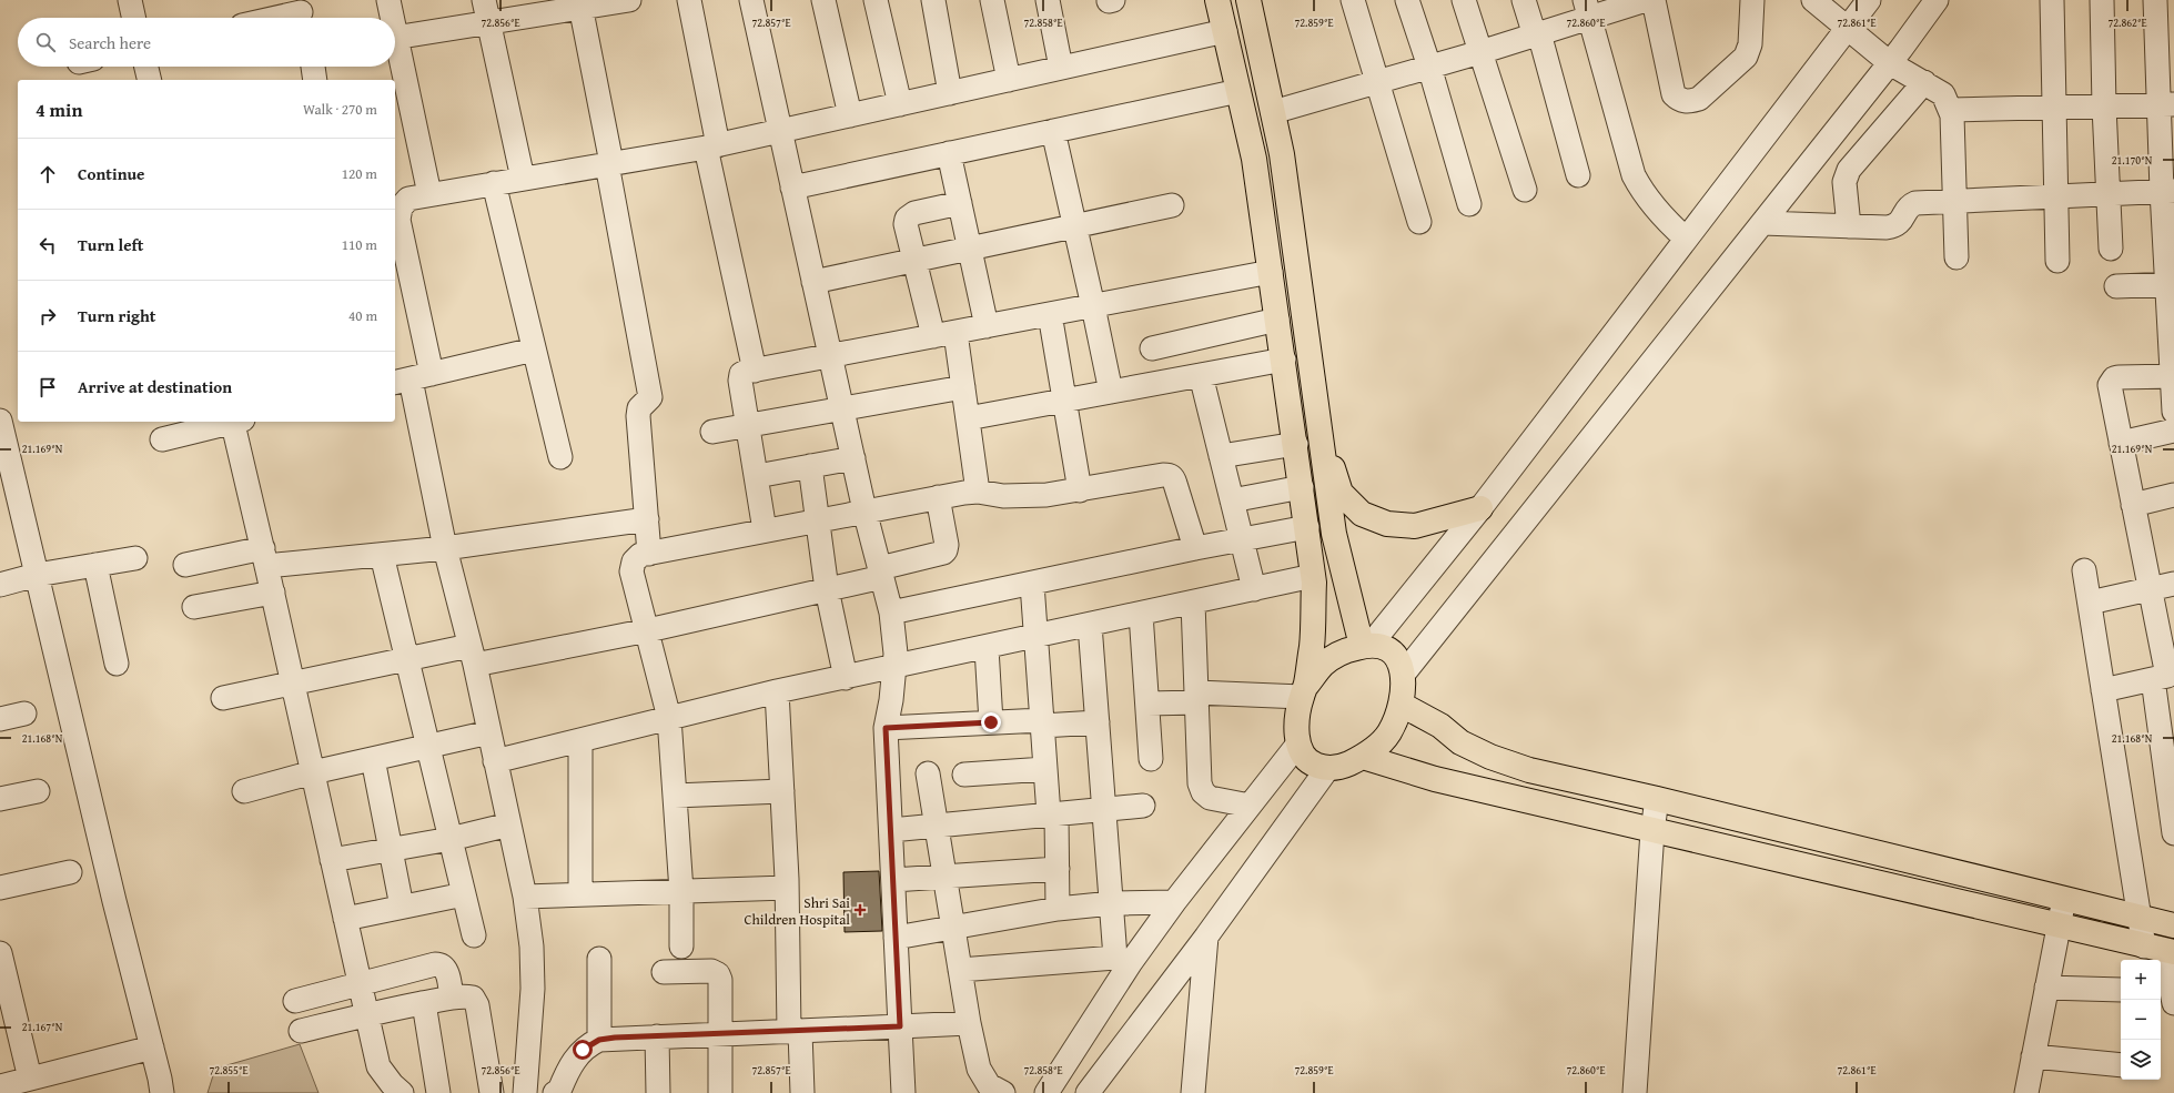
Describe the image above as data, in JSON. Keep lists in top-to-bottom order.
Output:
{
  "places": {
    "health": ["Shri Sai Children Hospital"]
  },
  "page": {
    "search": "Search here",
    "heading": ["4 min", "Walk · 270 m"],
    "list": [
      ["Continue", "120 m"],
      ["Turn left", "110 m"],
      ["Turn right", "40 m"],
      "Arrive at destination"
    ],
    "map_buttons": ["+", "−"]
  },
  "coordinates": [
    "72.856°E",
    "72.857°E",
    "72.858°E",
    "72.859°E",
    "72.860°E",
    "72.861°E",
    "72.862°E",
    "21.170°N",
    "21.169°N",
    "21.168°N",
    "21.167°N",
    "72.855°E"
  ]
}
